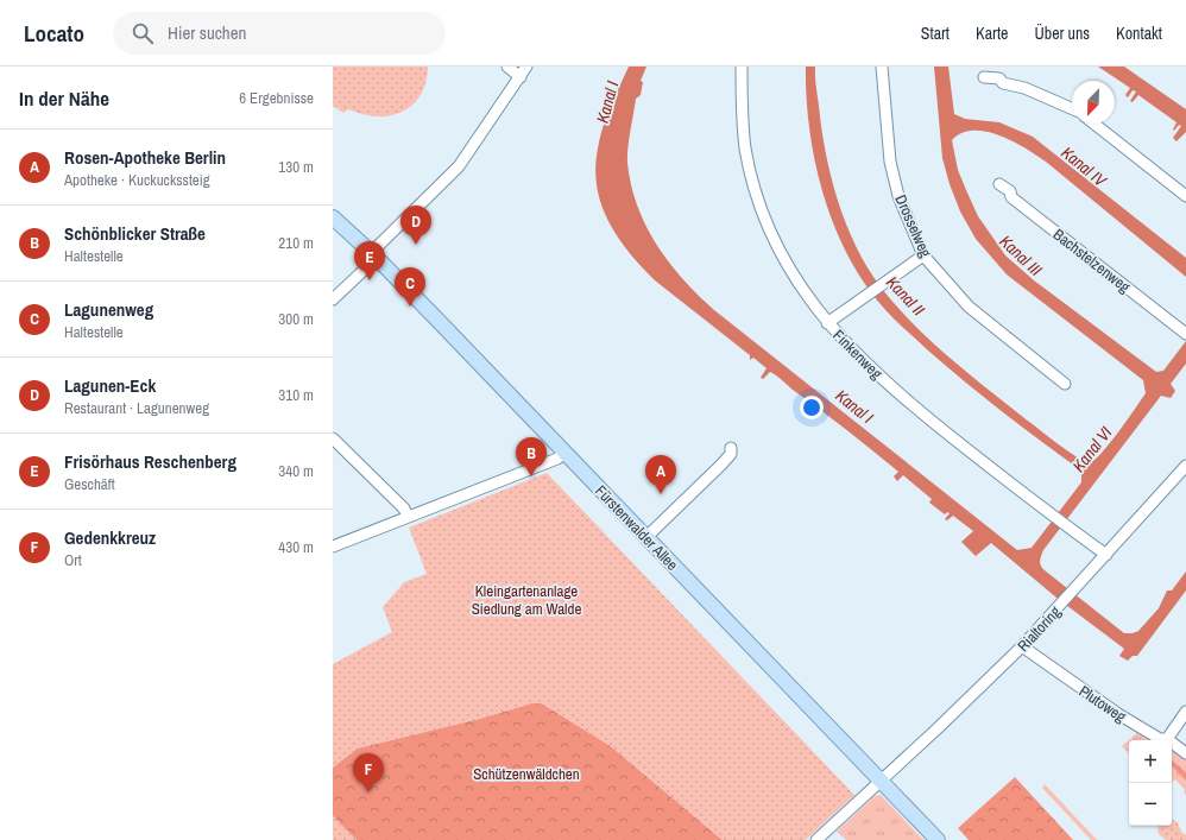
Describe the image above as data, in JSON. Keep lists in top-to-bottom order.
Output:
{
  "streets": {
    "main road": ["Fürstenwalder Allee"],
    "street": [
      "Drosselweg",
      "Bachstelzenweg",
      "Finkenweg",
      "Rialtoring",
      "Plutoweg"
    ]
  },
  "crossings": [
    ["Finkenweg", "Rialtoring"],
    ["Fürstenwalder Allee", "Rialtoring"],
    ["Rialtoring", "Plutoweg"]
  ],
  "water": [
    "Kanal I",
    "Kanal IV",
    "Kanal III",
    "Kanal II",
    "Kanal VI"
  ],
  "parks": ["Kleingartenanlage Siedlung am Walde", "Schützenwäldchen"],
  "north": "bottom left",
  "page": {
    "header": "Locato",
    "search": "Hier suchen",
    "nav": [
      "Start",
      "Karte",
      "Über uns",
      "Kontakt"
    ],
    "heading": ["In der Nähe", "6 Ergebnisse"],
    "list": [
      {
        "mark": "A",
        "name": "Rosen-Apotheke Berlin",
        "note": "Apotheke · Kuckuckssteig",
        "value": "130 m"
      },
      {
        "mark": "B",
        "name": "Schönblicker Straße",
        "note": "Haltestelle",
        "value": "210 m"
      },
      {
        "mark": "C",
        "name": "Lagunenweg",
        "note": "Haltestelle",
        "value": "300 m"
      },
      {
        "mark": "D",
        "name": "Lagunen-Eck",
        "note": "Restaurant · Lagunenweg",
        "value": "310 m"
      },
      {
        "mark": "E",
        "name": "Frisörhaus Reschenberg",
        "note": "Geschäft",
        "value": "340 m"
      },
      {
        "mark": "F",
        "name": "Gedenkkreuz",
        "note": "Ort",
        "value": "430 m"
      }
    ],
    "pins": [
      "D",
      "E",
      "C",
      "B",
      "A",
      "F"
    ],
    "map_buttons": ["+", "−"]
  }
}
